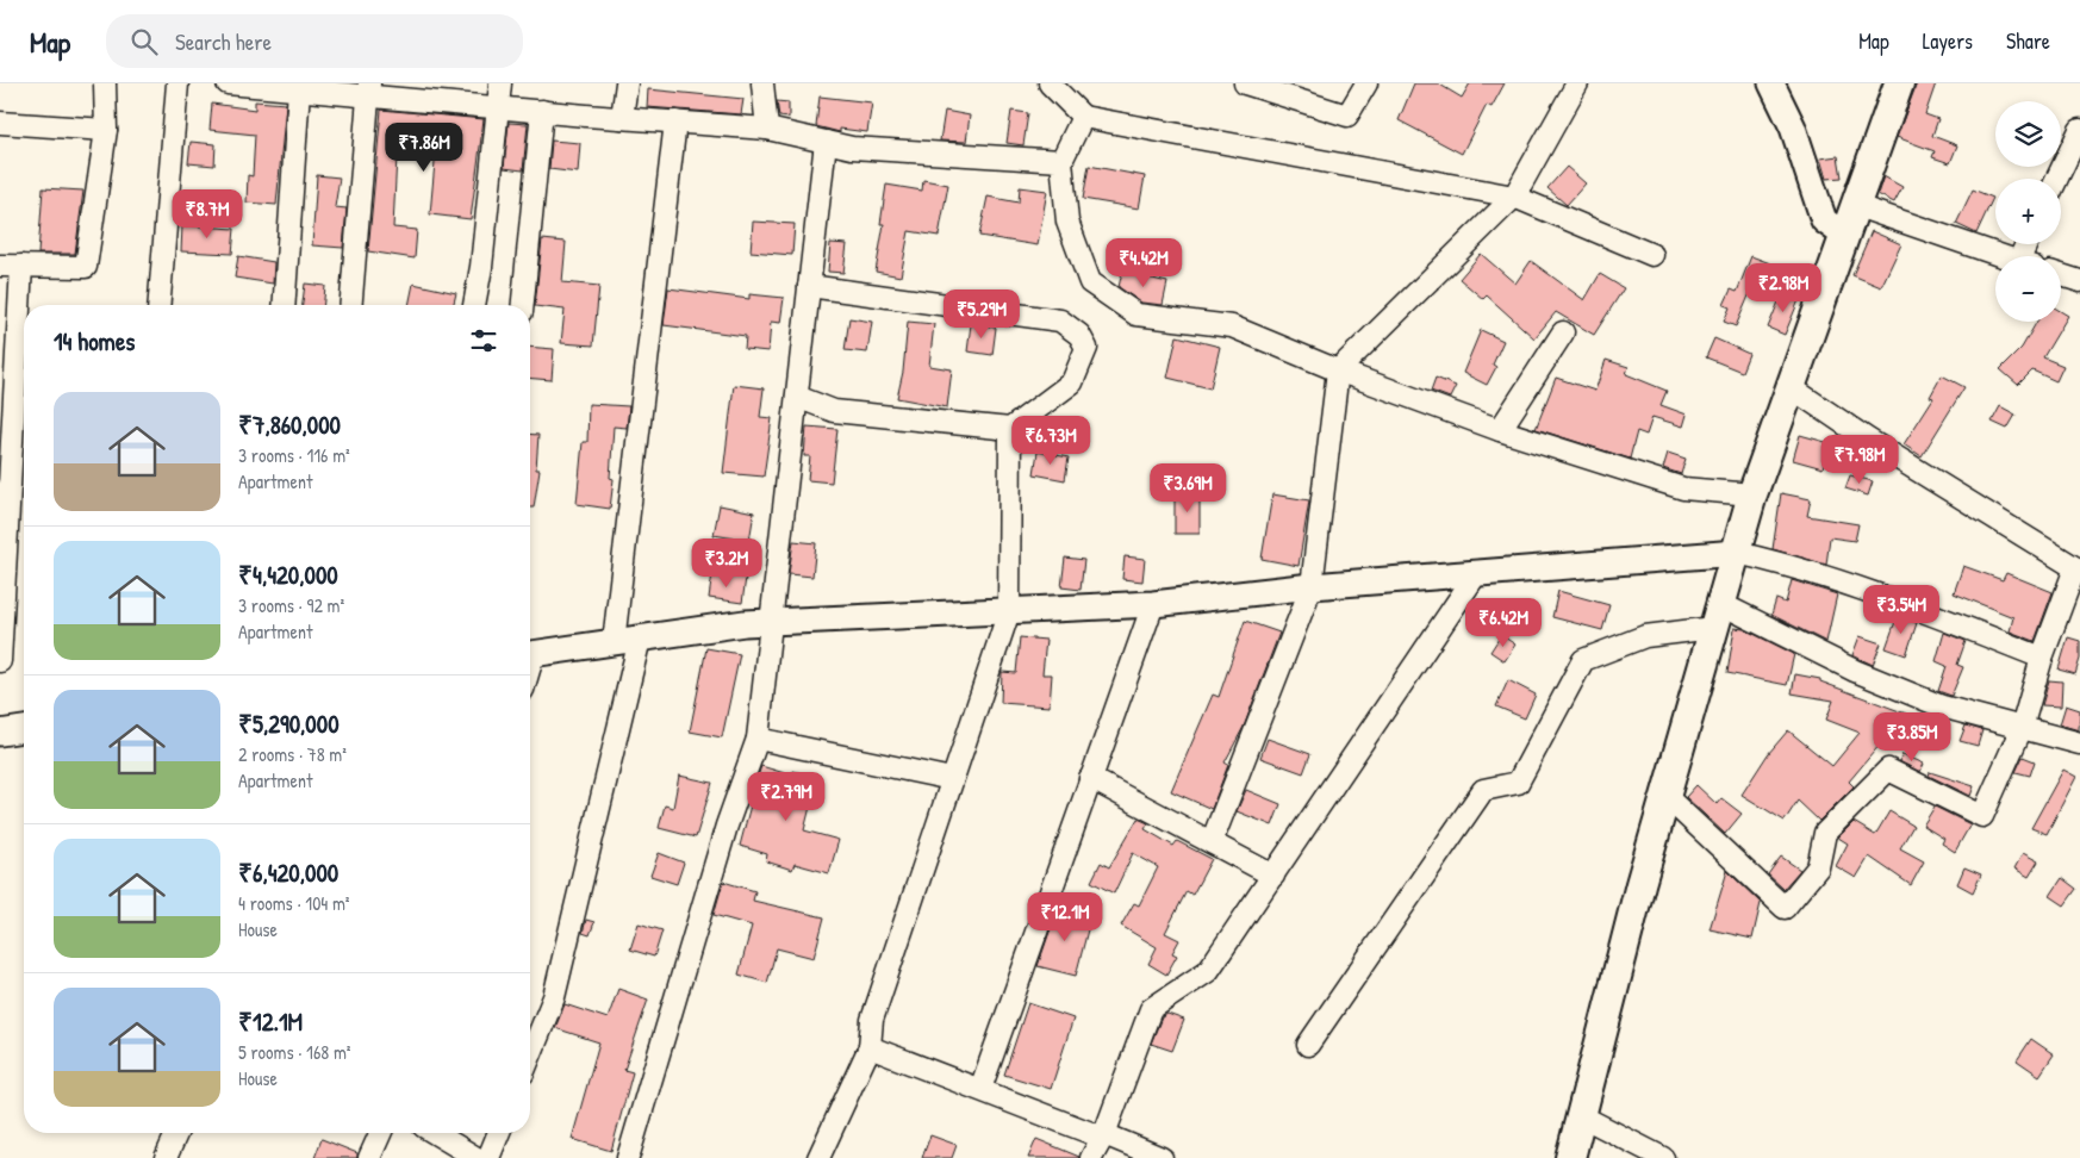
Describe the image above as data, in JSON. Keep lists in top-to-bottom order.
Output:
{
  "page": {
    "header": "Map",
    "search": "Search here",
    "nav": ["Map", "Layers", "Share"],
    "map_buttons": ["+", "−"],
    "price": [
      "₹7.86M",
      "₹8.7M",
      "₹4.42M",
      "₹2.98M",
      "₹5.29M",
      "₹6.73M",
      "₹7.98M",
      "₹3.69M",
      "₹3.2M",
      "₹3.54M",
      "₹6.42M",
      "₹3.85M",
      "₹2.79M",
      "₹12.1M"
    ],
    "heading": "14 homes",
    "list": [
      {
        "name": "₹7,860,000",
        "note": "3 rooms · 116 m² · Apartment"
      },
      {
        "name": "₹4,420,000",
        "note": "3 rooms · 92 m² · Apartment"
      },
      {
        "name": "₹5,290,000",
        "note": "2 rooms · 78 m² · Apartment"
      },
      {
        "name": "₹6,420,000",
        "note": "4 rooms · 104 m² · House"
      },
      {
        "name": "₹12.1M",
        "note": "5 rooms · 168 m² · House"
      }
    ]
  }
}
